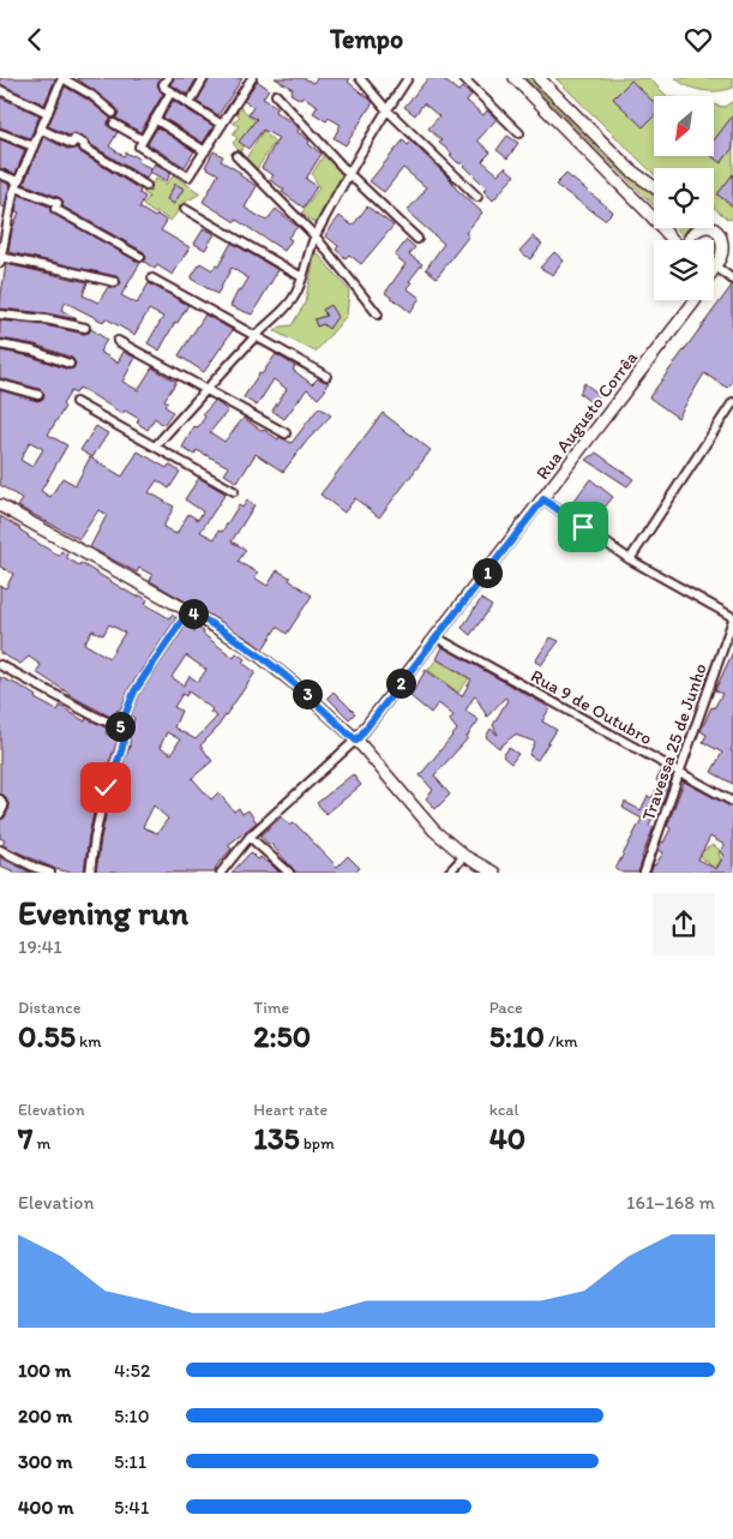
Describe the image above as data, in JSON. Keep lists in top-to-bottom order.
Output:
{
  "streets": {
    "main road": ["Rua Augusto Corrêa"],
    "street": ["Rua 9 de Outubro", "Travessa 25 de Junho"]
  },
  "crossings": [
    ["Rua Augusto Corrêa", "Rua 9 de Outubro"],
    ["Rua 9 de Outubro", "Travessa 25 de Junho"]
  ],
  "north": "bottom left",
  "page": {
    "header": "Tempo",
    "pins": [
      "1",
      "4",
      "2",
      "3",
      "5"
    ],
    "heading": ["Evening run", "19:41"],
    "stats": [
      ["Distance", "0.55 km"],
      ["Time", "2:50"],
      ["Pace", "5:10 /km"],
      ["Elevation", "7 m"],
      ["Heart rate", "135 bpm"],
      ["kcal", "40"]
    ],
    "chart": ["Elevation", "161–168 m"],
    "list": [
      {
        "name": "100 m",
        "note": "4:52"
      },
      {
        "name": "200 m",
        "note": "5:10"
      },
      {
        "name": "300 m",
        "note": "5:11"
      },
      {
        "name": "400 m",
        "note": "5:41"
      }
    ]
  }
}
